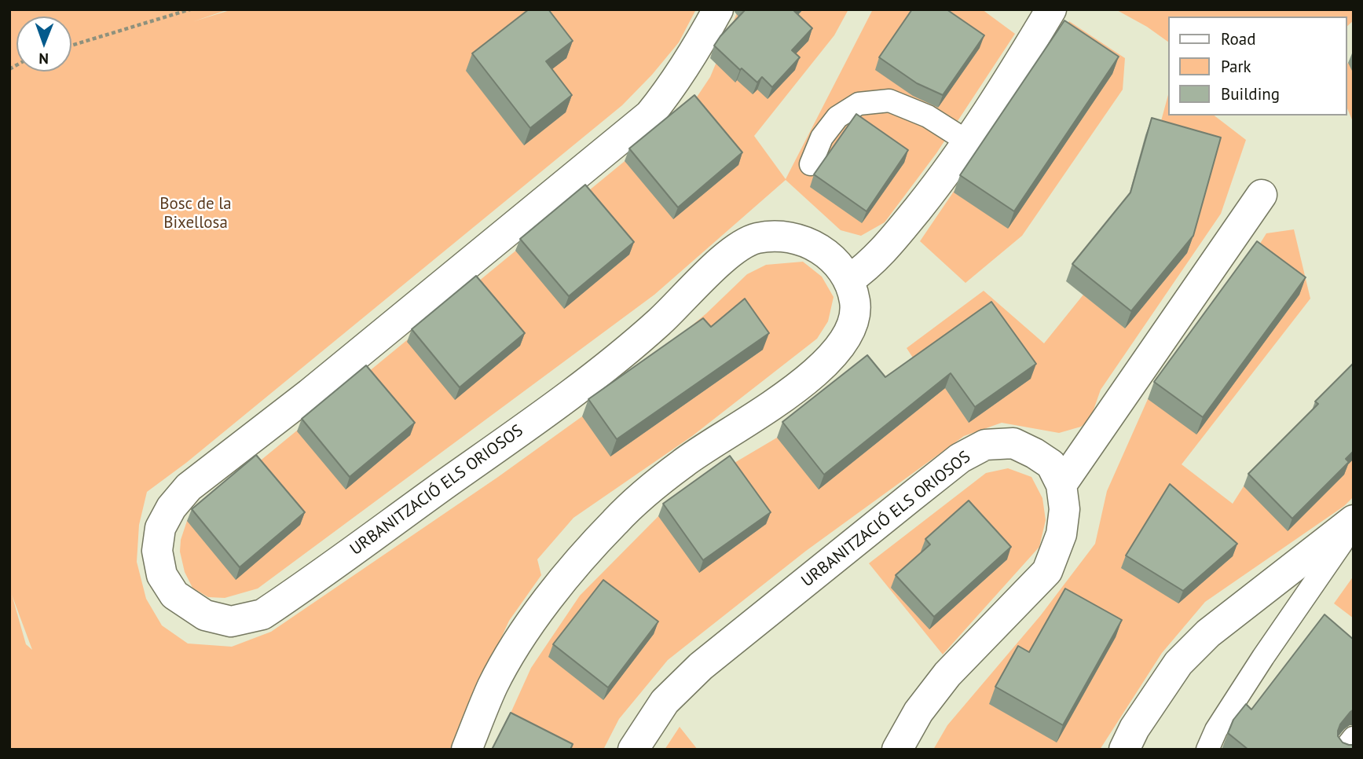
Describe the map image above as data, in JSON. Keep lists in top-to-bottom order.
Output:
{
  "streets": {
    "street": ["URBANITZACIÓ ELS ORIOSOS"]
  },
  "parks": ["Bosc de la Bixellosa"],
  "legend": ["Road", "Park", "Building"],
  "north": "bottom"
}
